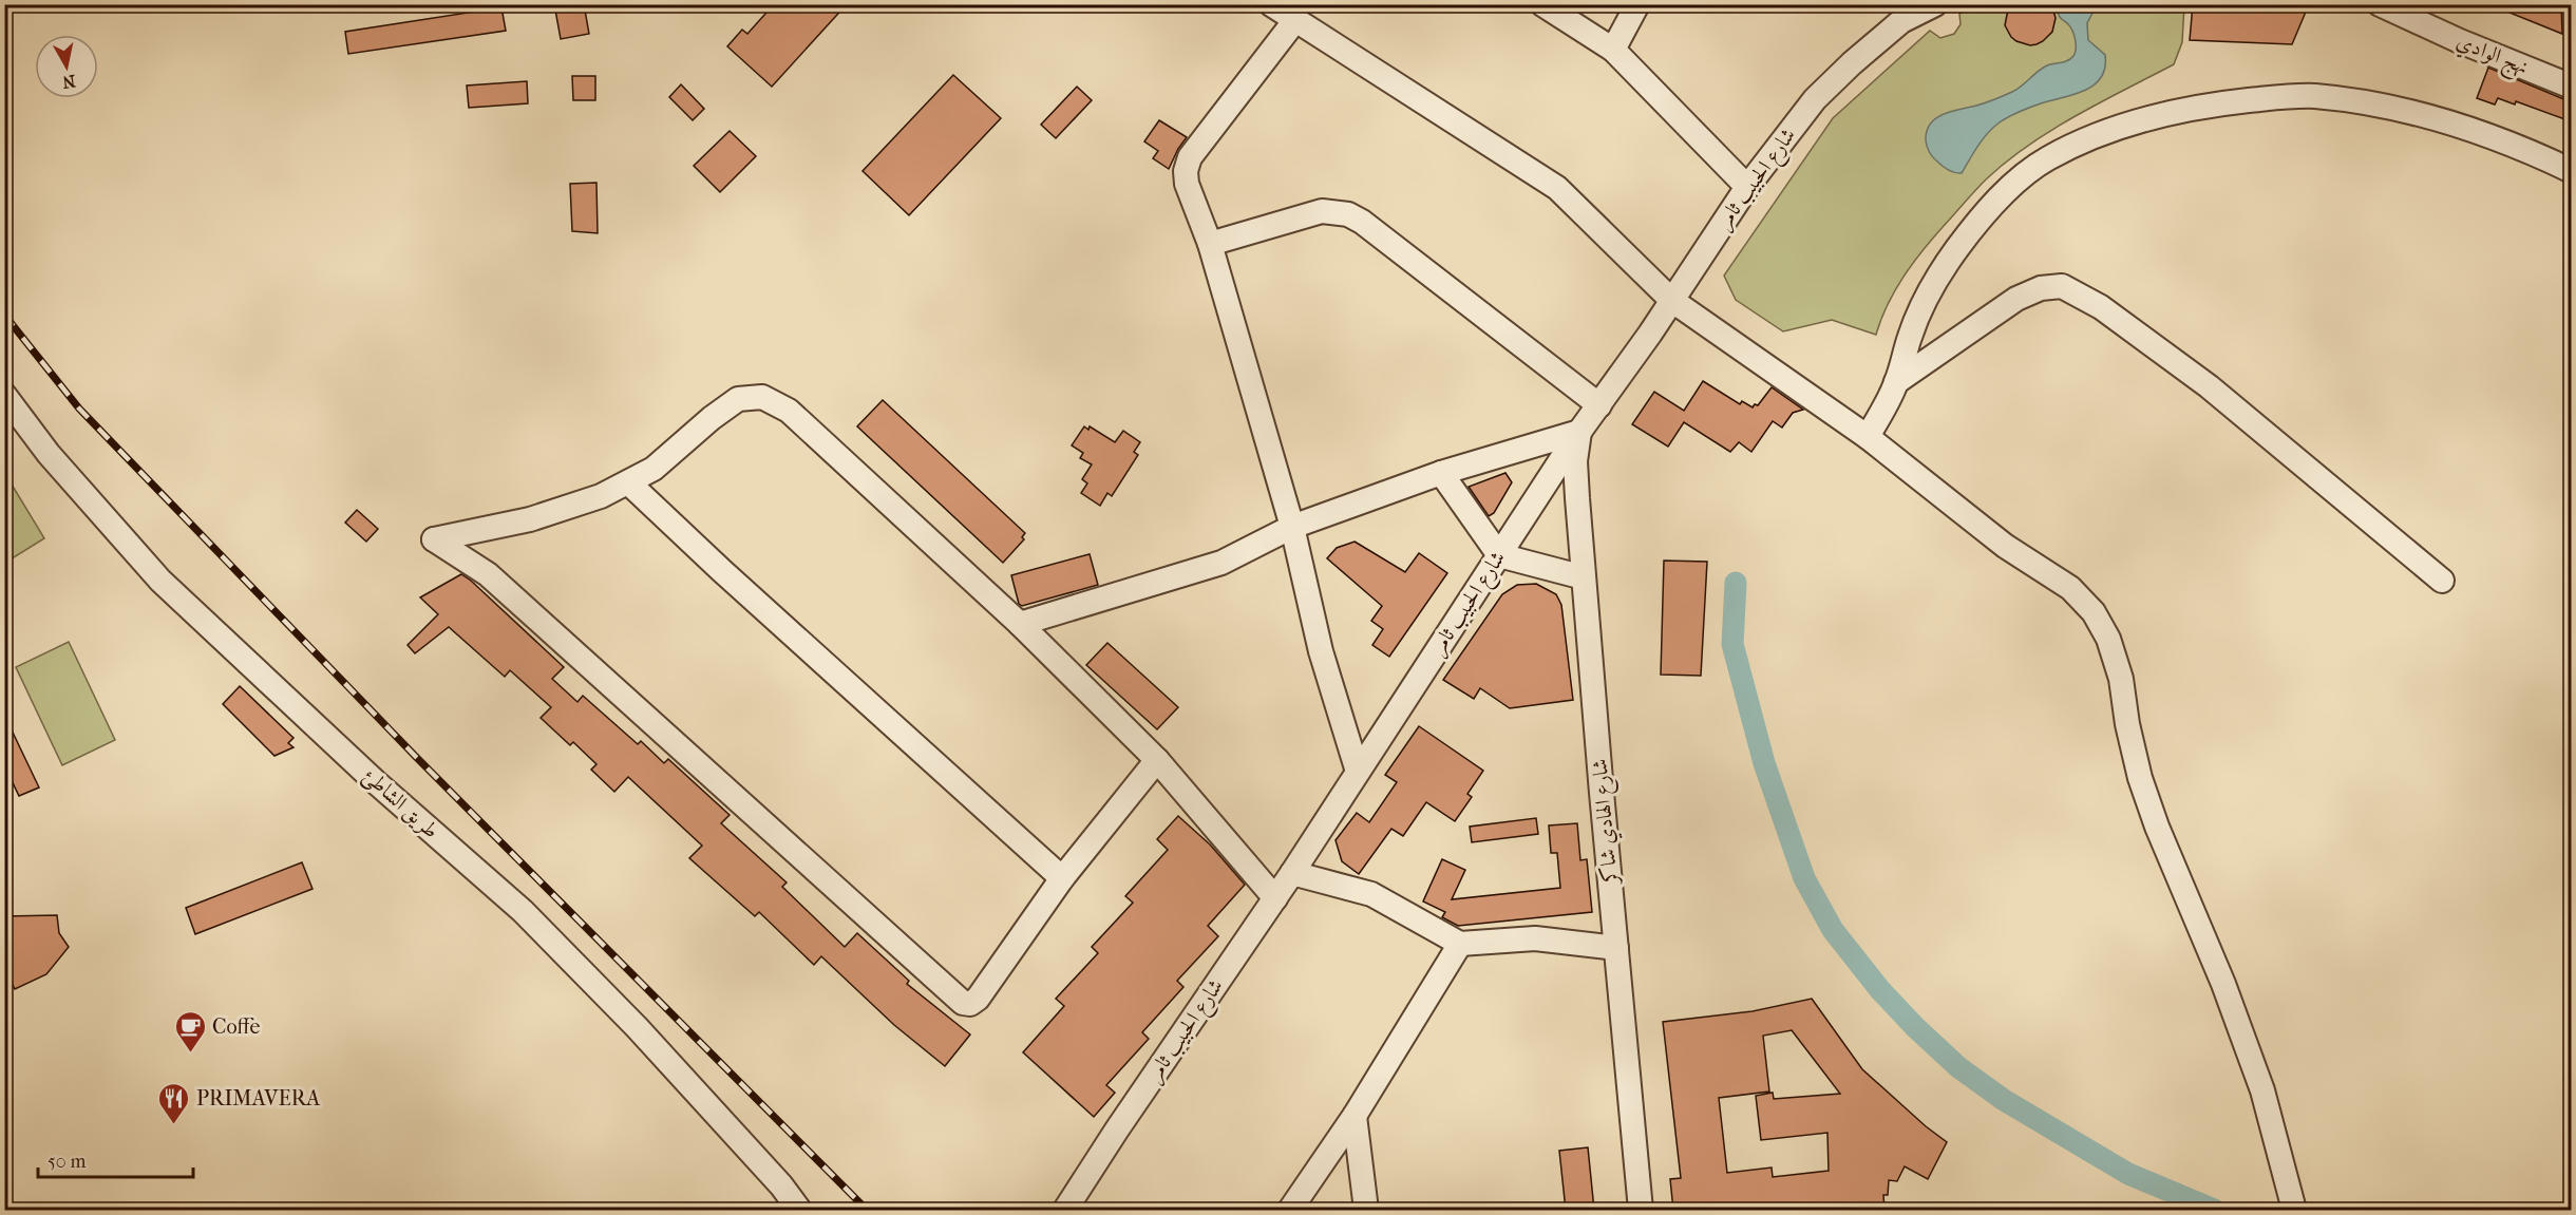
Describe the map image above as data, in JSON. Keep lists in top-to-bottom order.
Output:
{
  "streets": {
    "street": [
      "نهج الوادي",
      "شارع الحبيب ثامر",
      "طريق الشاطئ",
      "شارع الهادي شاكر"
    ]
  },
  "crossings": [
    ["شارع الحبيب ثامر", "شارع الهادي شاكر"]
  ],
  "places": {
    "cafe": ["Coffe"],
    "restaurant": ["PRIMAVERA"]
  },
  "scale_bar": "50 m",
  "north": "bottom"
}
